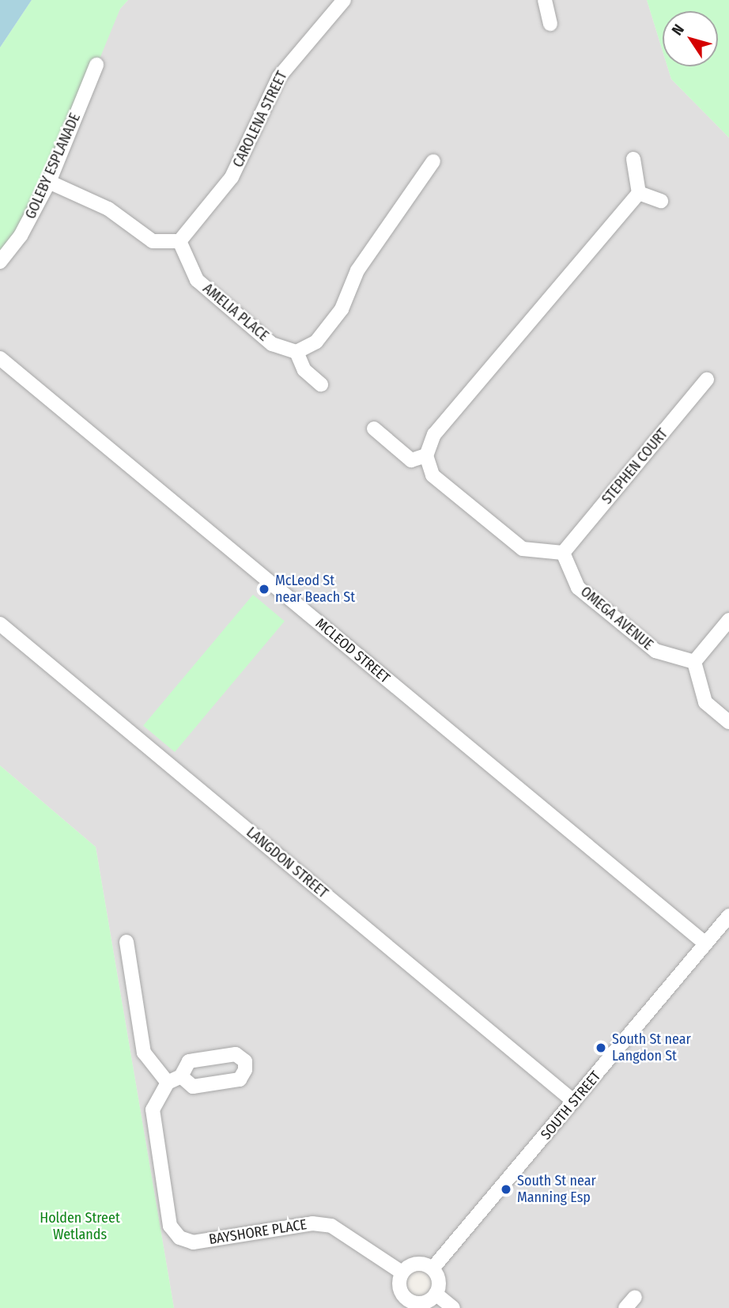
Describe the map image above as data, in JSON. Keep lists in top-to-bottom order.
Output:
{
  "streets": {
    "street": [
      "CAROLENA STREET",
      "GOLEBY ESPLANADE",
      "AMELIA PLACE",
      "STEPHEN COURT",
      "OMEGA AVENUE",
      "MCLEOD STREET",
      "LANGDON STREET",
      "SOUTH STREET",
      "BAYSHORE PLACE"
    ]
  },
  "crossings": [
    ["CAROLENA STREET", "AMELIA PLACE"],
    ["STEPHEN COURT", "OMEGA AVENUE"],
    ["MCLEOD STREET", "SOUTH STREET"],
    ["LANGDON STREET", "SOUTH STREET"],
    ["SOUTH STREET", "BAYSHORE PLACE"]
  ],
  "parks": ["Holden Street Wetlands"],
  "places": ["McLeod St near Beach St", "South St near Langdon St", "South St near Manning Esp"],
  "north": "top left"
}
